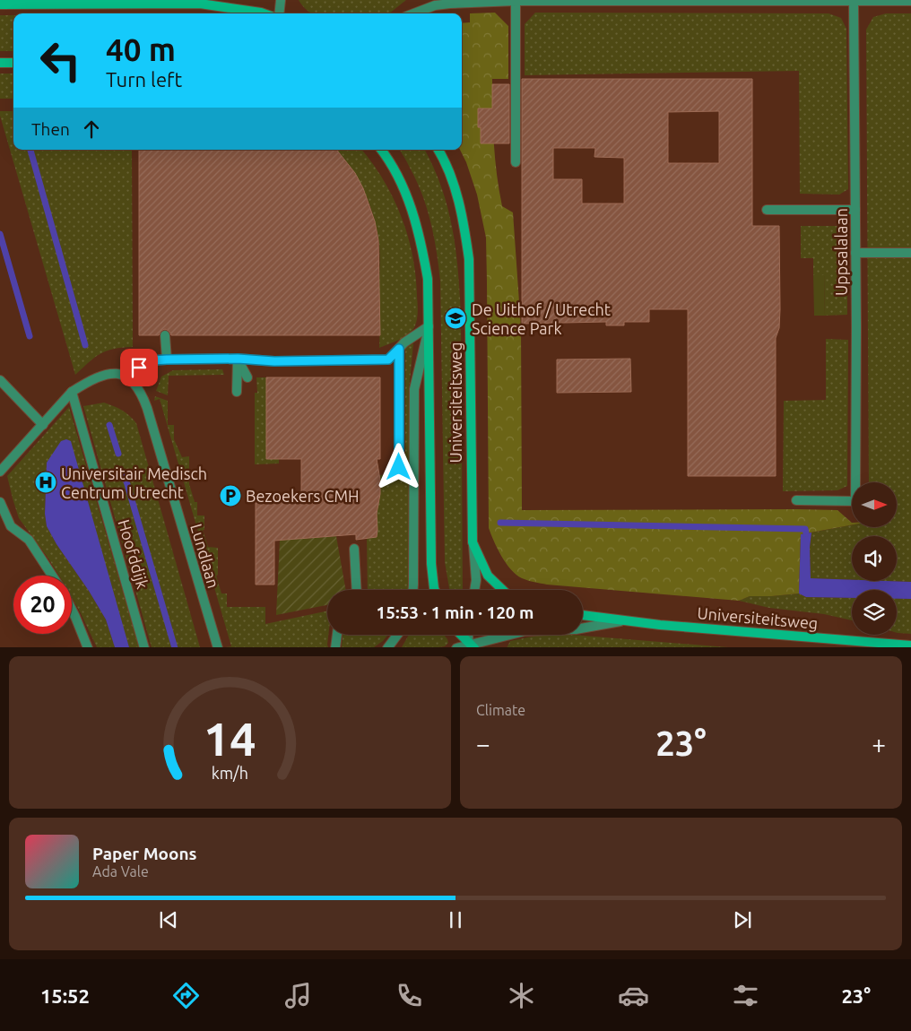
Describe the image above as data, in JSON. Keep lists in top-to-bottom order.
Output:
{
  "streets": {
    "main road": ["Universiteitsweg"],
    "street": ["Uppsalalaan", "Hoofddijk", "Lundlaan"]
  },
  "places": {
    "school or university": ["De Uithof / Utrecht Science Park"],
    "hospital": ["Universitair Medisch Centrum Utrecht"],
    "parking": ["Bezoekers CMH"]
  },
  "north": "right",
  "page": {
    "turn": ["40 m", "Turn left"],
    "then": "Then",
    "limit": "20",
    "trip": "15:53 · 1 min · 120 m",
    "tile": "Climate",
    "heat": ["−", "23°", "+"],
    "song": ["Paper Moons", "Ada Vale"],
    "tabs": ["15:52", "23°"],
    "gauge": ["14", "km/h"]
  }
}
